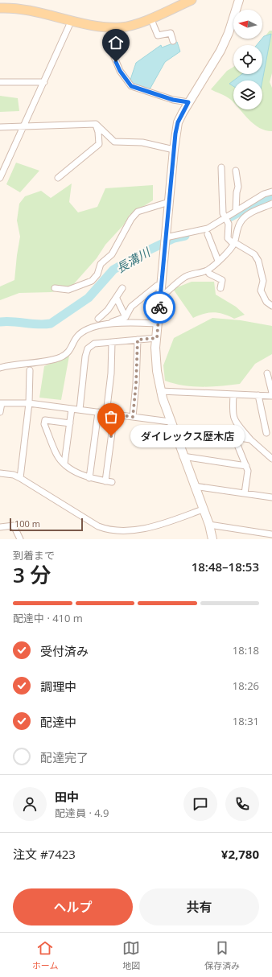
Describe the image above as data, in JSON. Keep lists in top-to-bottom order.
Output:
{
  "water": ["長溝川"],
  "places": ["ダイレックス歴木店"],
  "scale_bar": "100 m",
  "north": "left",
  "page": {
    "bubble": "ダイレックス歴木店",
    "scale": "100 m",
    "heading": ["3 分", "到着まで", "18:48–18:53"],
    "panel": [
      "田中",
      "配達員 · 4.9",
      "注文 #7423",
      "¥2,780"
    ],
    "bar": "配達中 · 410 m",
    "list": [
      ["受付済み", "18:18"],
      ["調理中", "18:26"],
      ["配達中", "18:31"],
      "配達完了"
    ],
    "buttons": ["ヘルプ", "共有"],
    "tabs": ["ホーム", "地図", "保存済み"]
  }
}
